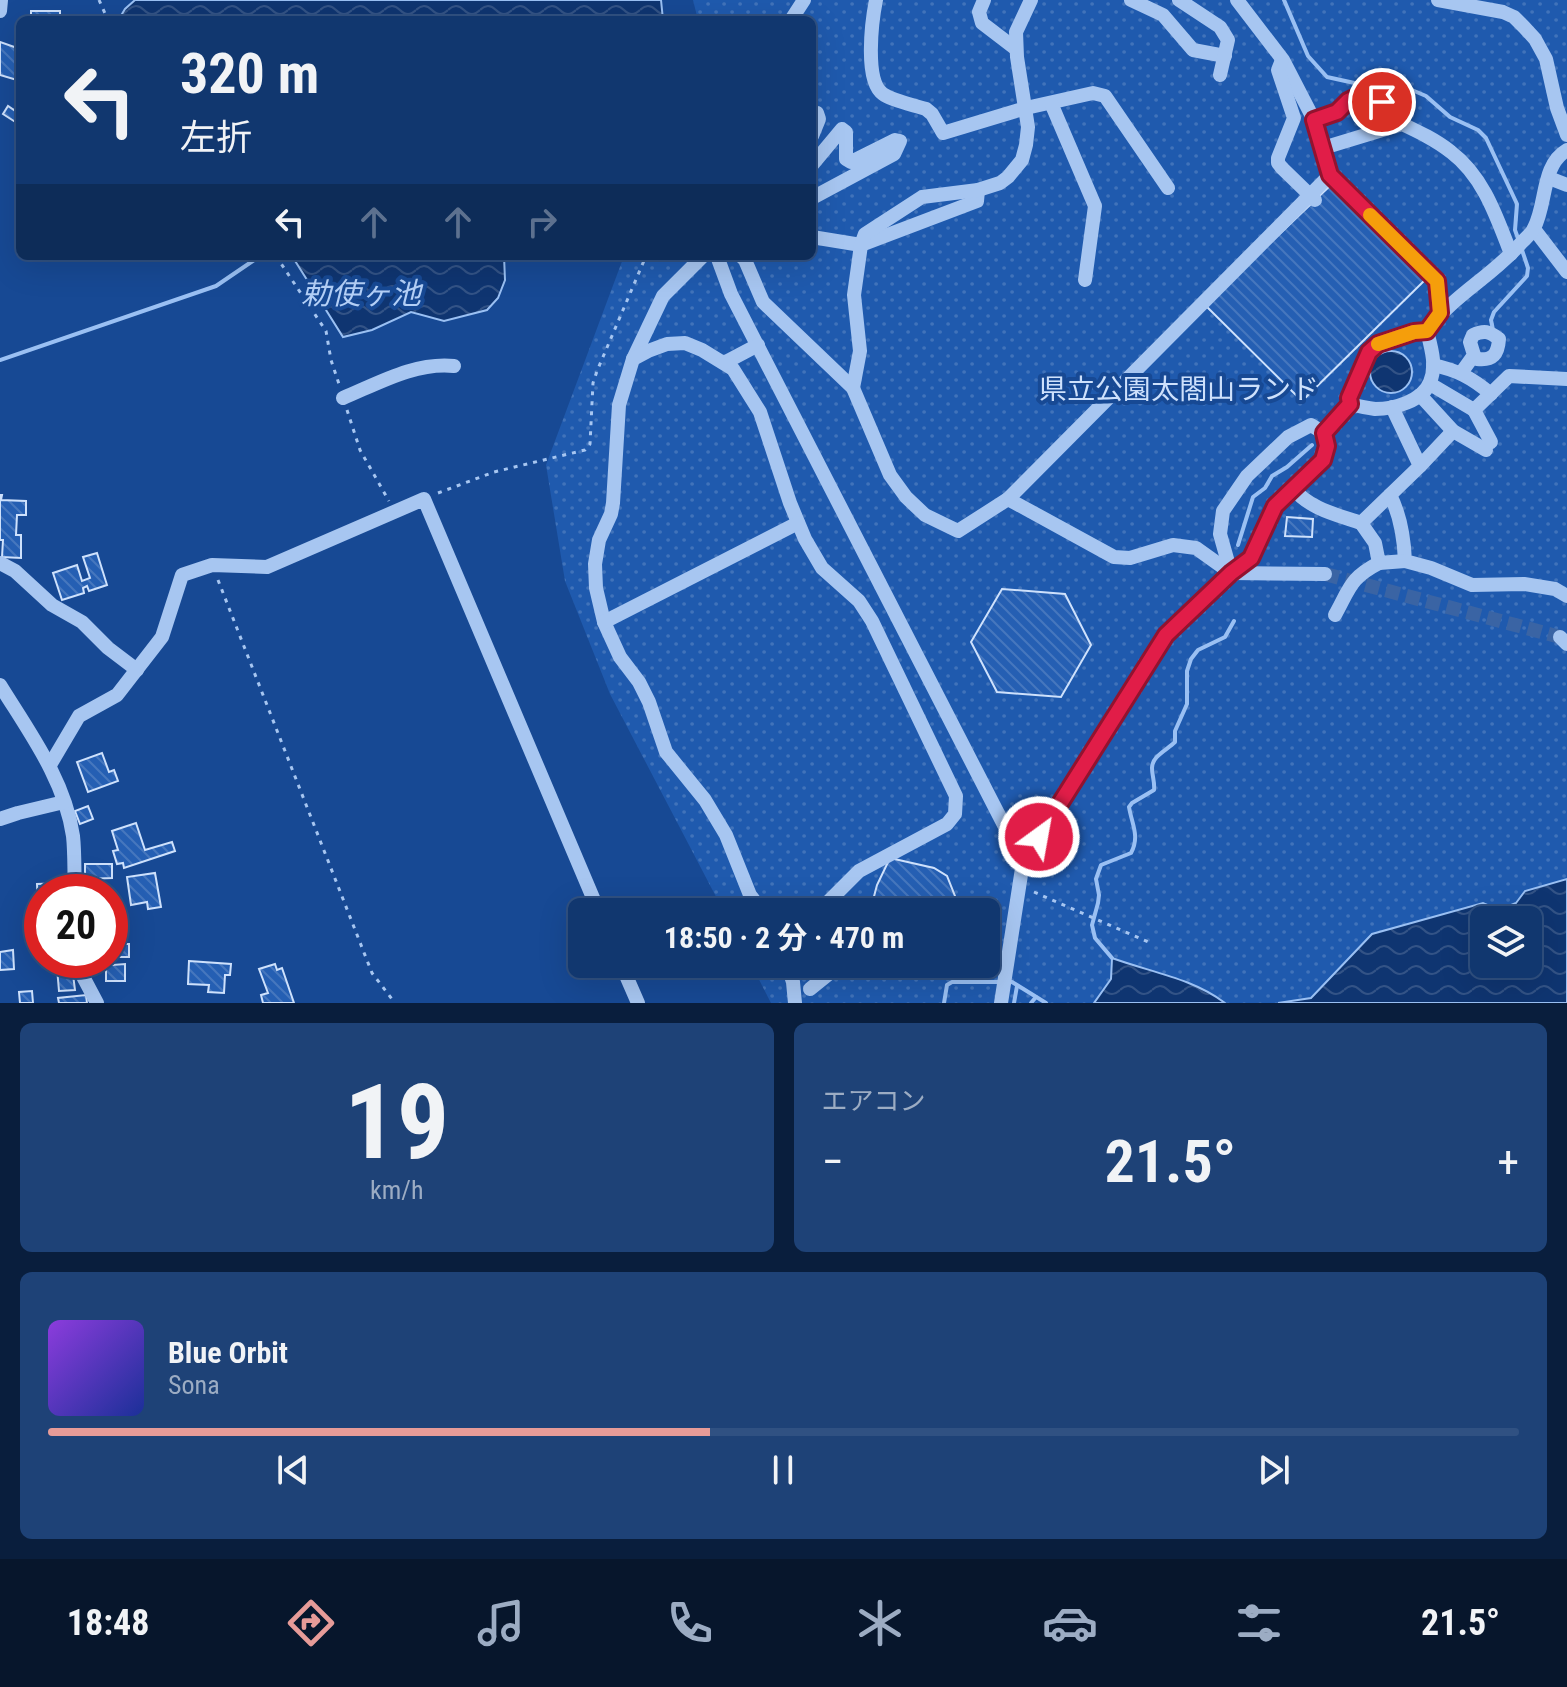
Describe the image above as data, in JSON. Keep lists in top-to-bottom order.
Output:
{
  "water": ["勅使ヶ池"],
  "parks": ["県立公園太閤山ランド"],
  "page": {
    "turn": ["320 m", "左折"],
    "limit": "20",
    "trip": "18:50 · 2 分 · 470 m",
    "tile": [
      ["19", "km/h"],
      "エアコン"
    ],
    "heat": ["−", "21.5°", "+"],
    "song": ["Blue Orbit", "Sona"],
    "tabs": ["18:48", "21.5°"]
  }
}
